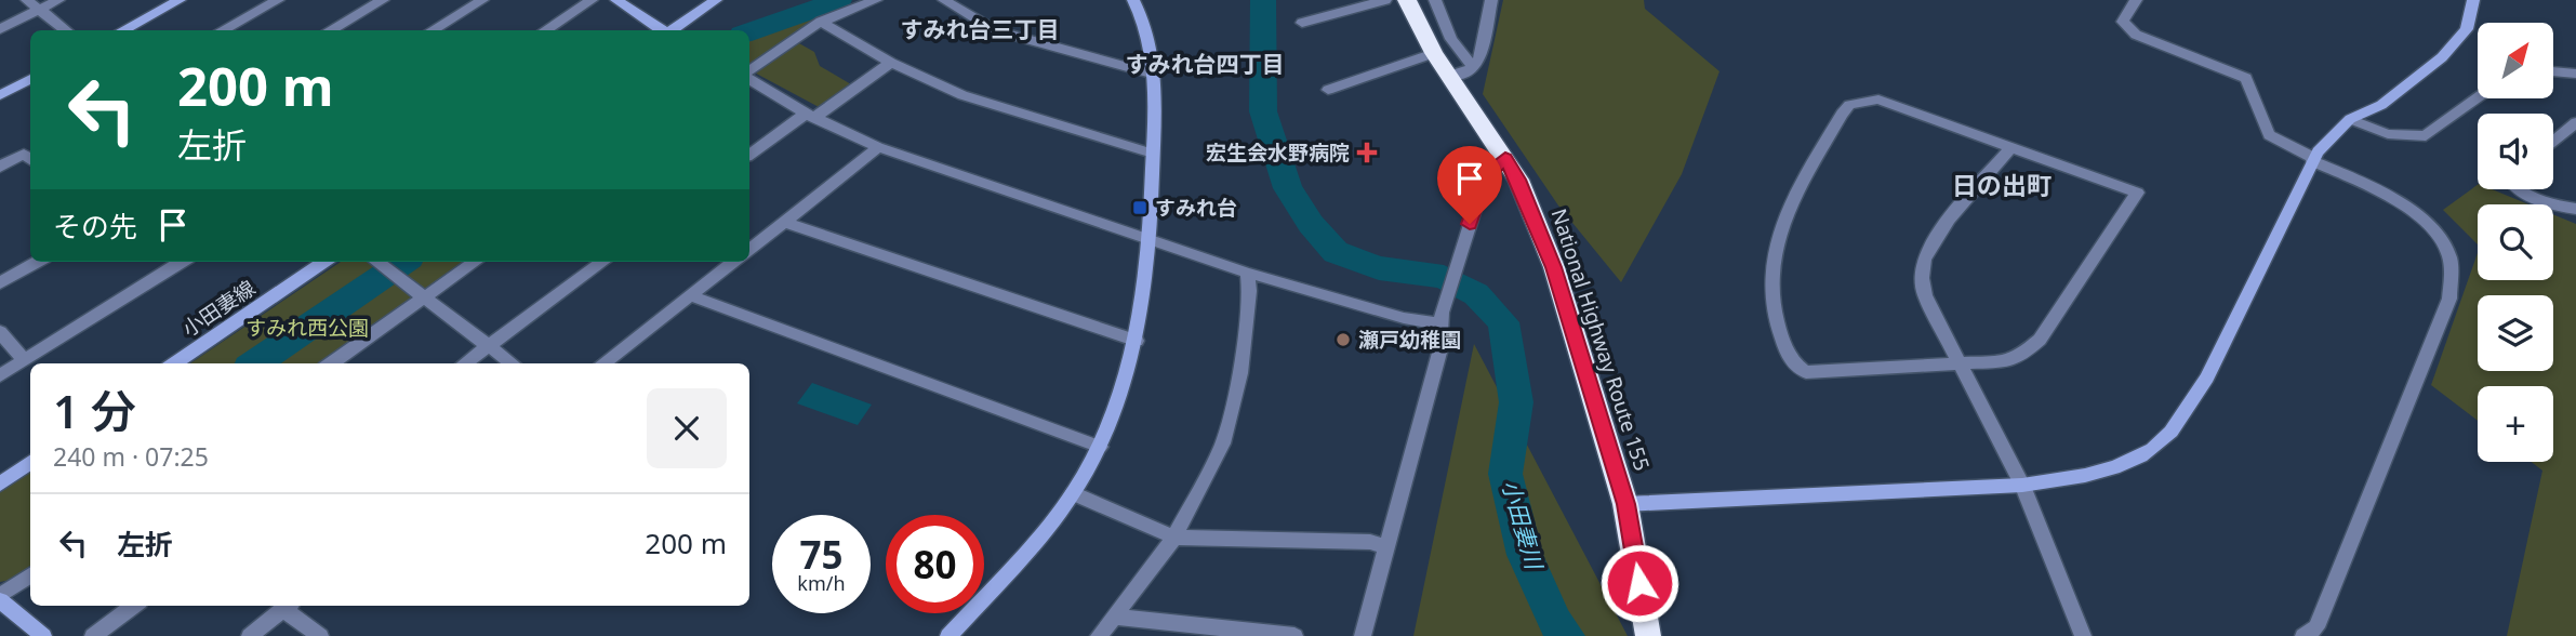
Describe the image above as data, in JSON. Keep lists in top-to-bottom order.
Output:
{
  "streets": {
    "highway": ["National Highway Route 155"],
    "street": ["小田妻線"]
  },
  "districts": ["すみれ台三丁目", "すみれ台四丁目", "日の出町"],
  "water": ["小田妻川"],
  "parks": ["すみれ西公園"],
  "places": {
    "health": ["宏生会水野病院"],
    "transit": ["すみれ台"],
    "other": ["瀬戸幼稚園"]
  },
  "north": "top right",
  "page": {
    "map_buttons": "+",
    "turn": ["200 m", "左折"],
    "then": "その先",
    "heading": ["1 分", "240 m · 07:25"],
    "list": [
      {
        "name": "左折",
        "value": "200 m"
      }
    ],
    "speed": "75 km/h",
    "limit": "80"
  }
}
